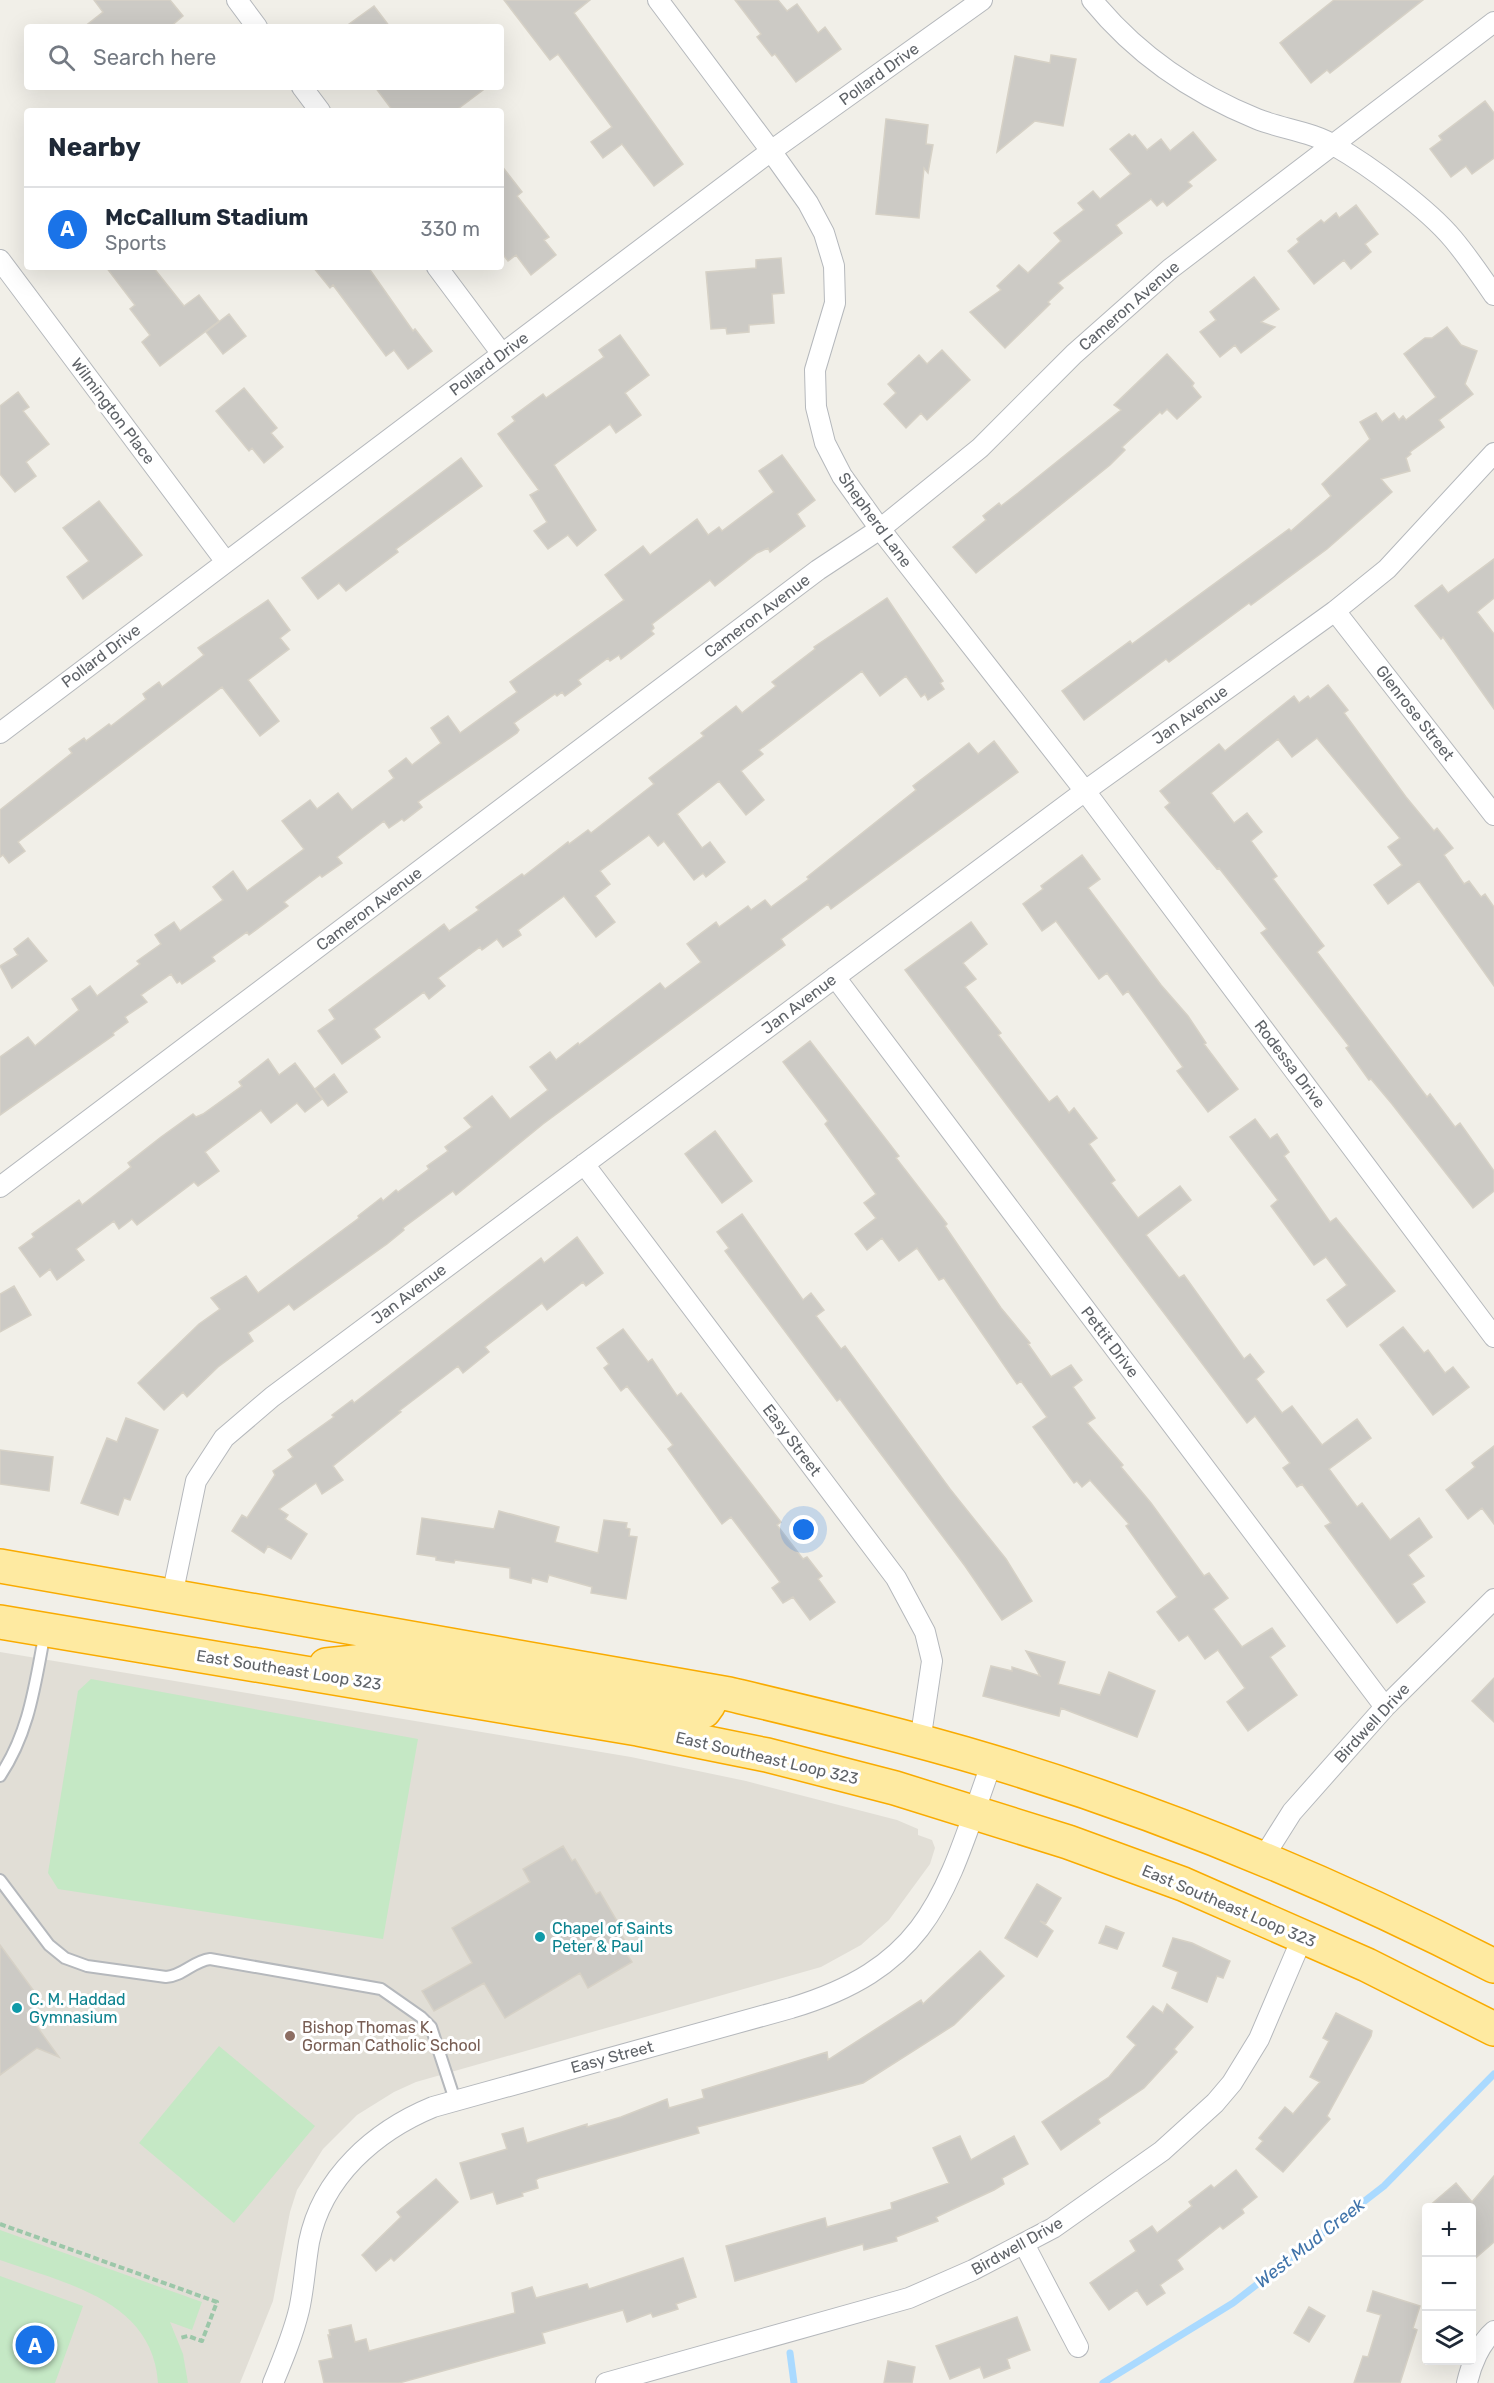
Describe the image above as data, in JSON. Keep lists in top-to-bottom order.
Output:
{
  "streets": {
    "highway": ["East Southeast Loop 323"],
    "street": [
      "Pollard Drive",
      "Cameron Avenue",
      "Wilmington Place",
      "Shepherd Lane",
      "Glenrose Street",
      "Jan Avenue",
      "Rodessa Drive",
      "Pettit Drive",
      "Easy Street",
      "Birdwell Drive"
    ]
  },
  "crossings": [
    ["Pollard Drive", "Wilmington Place"],
    ["Pollard Drive", "Shepherd Lane"],
    ["Cameron Avenue", "Shepherd Lane"],
    ["Shepherd Lane", "Jan Avenue"],
    ["Shepherd Lane", "Rodessa Drive"],
    ["Glenrose Street", "Jan Avenue"],
    ["Jan Avenue", "Rodessa Drive"],
    ["Jan Avenue", "Pettit Drive"],
    ["Jan Avenue", "Easy Street"],
    ["Pettit Drive", "Birdwell Drive"],
    ["Easy Street", "East Southeast Loop 323"],
    ["East Southeast Loop 323", "Birdwell Drive"]
  ],
  "water": ["West Mud Creek"],
  "places": ["Chapel of Saints Peter & Paul", "C. M. Haddad Gymnasium", "Bishop Thomas K. Gorman Catholic School"],
  "page": {
    "search": "Search here",
    "heading": "Nearby",
    "list": [
      {
        "mark": "A",
        "name": "McCallum Stadium",
        "note": "Sports",
        "value": "330 m"
      }
    ],
    "map_buttons": ["+", "−"],
    "pins": "A"
  }
}
